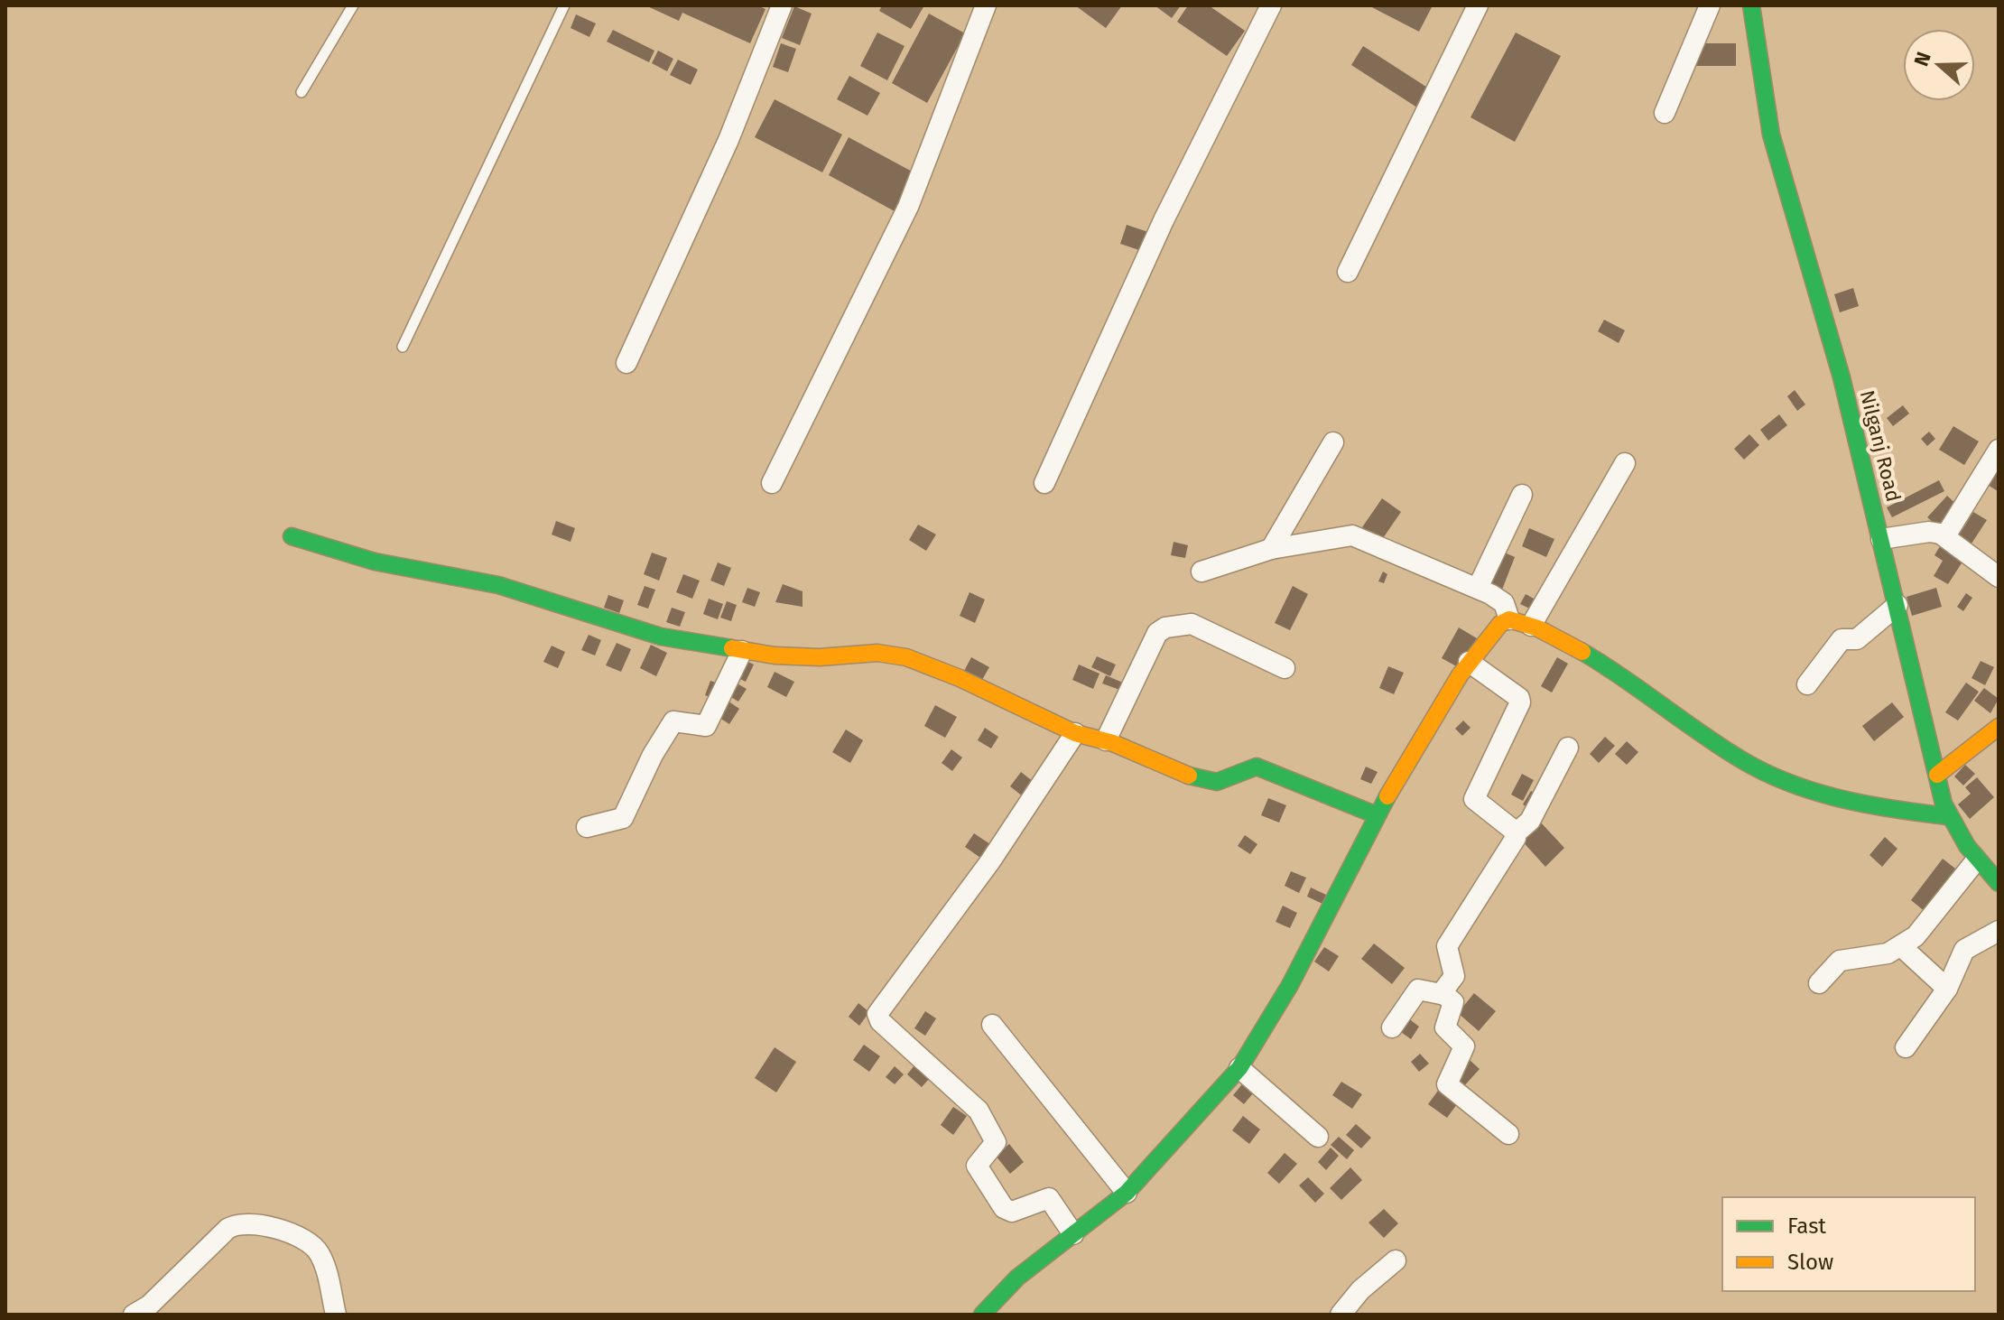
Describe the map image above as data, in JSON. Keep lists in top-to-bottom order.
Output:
{
  "streets": {
    "street": ["Nilganj Road"]
  },
  "legend": ["Fast", "Slow"],
  "north": "left"
}
